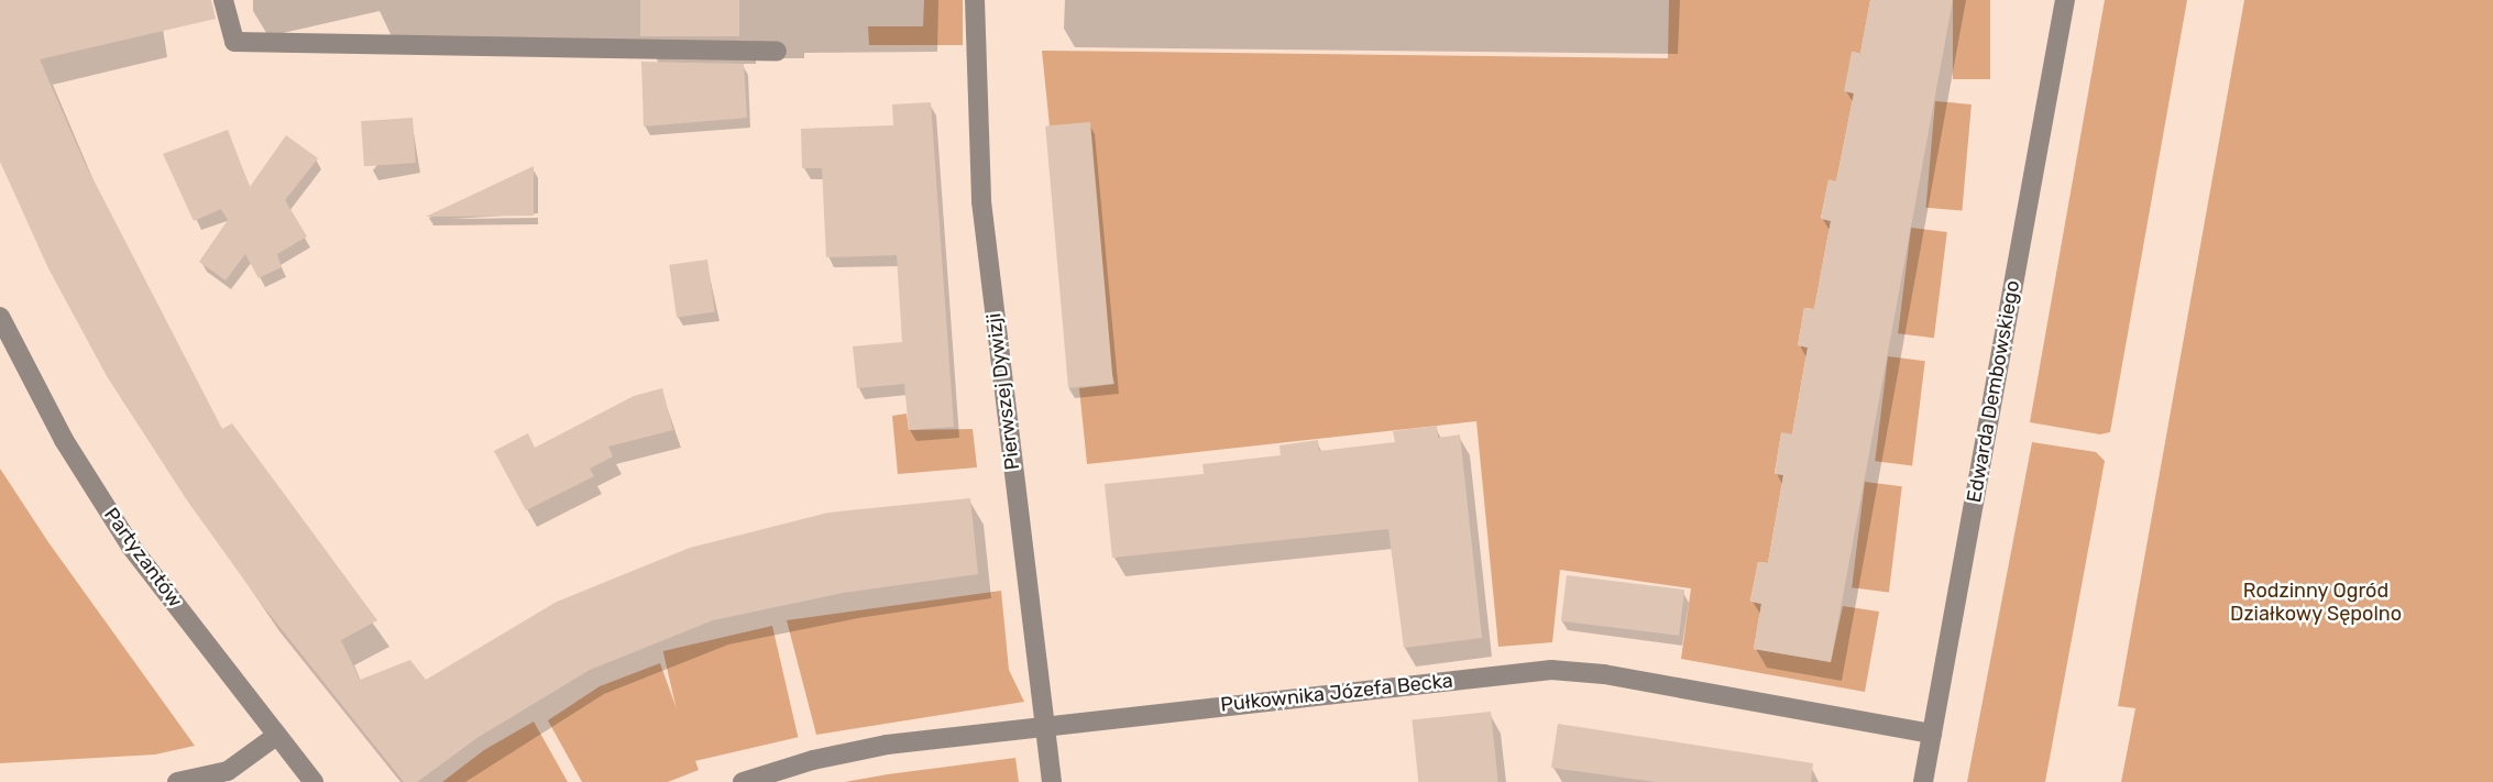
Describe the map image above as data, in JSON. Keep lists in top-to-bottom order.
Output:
{
  "streets": {
    "street": [
      "Pierwszej Dywizji",
      "Edwarda Dembowskiego",
      "Partyzantów",
      "Pułkownika Józefa Becka"
    ]
  },
  "crossings": [
    ["Pierwszej Dywizji", "Pułkownika Józefa Becka"],
    ["Edwarda Dembowskiego", "Pułkownika Józefa Becka"]
  ],
  "parks": ["Rodzinny Ogród Działkowy Sępolno"]
}
